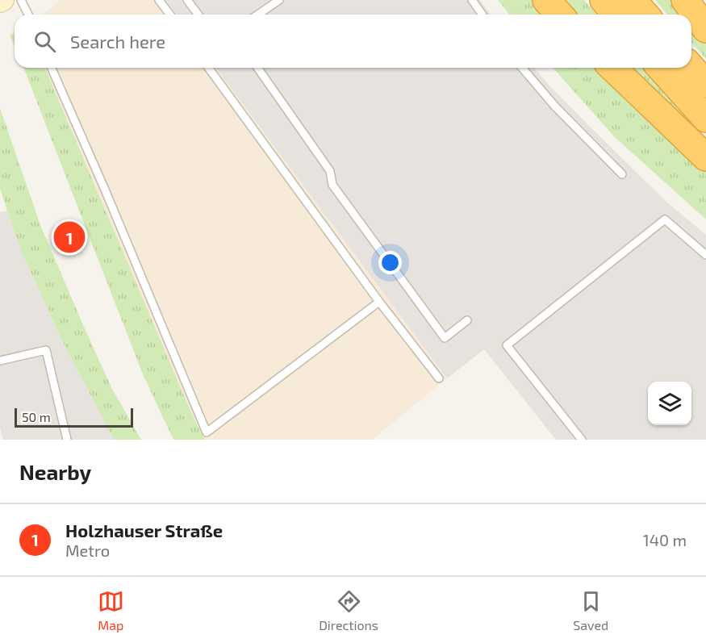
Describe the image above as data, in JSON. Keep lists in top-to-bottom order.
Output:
{
  "scale_bar": "50 m",
  "page": {
    "search": "Search here",
    "pins": "1",
    "scale": "50 m",
    "heading": "Nearby",
    "list": [
      {
        "mark": "1",
        "name": "Holzhauser Straße",
        "note": "Metro",
        "value": "140 m"
      }
    ],
    "nav": ["Map", "Directions", "Saved"]
  }
}
